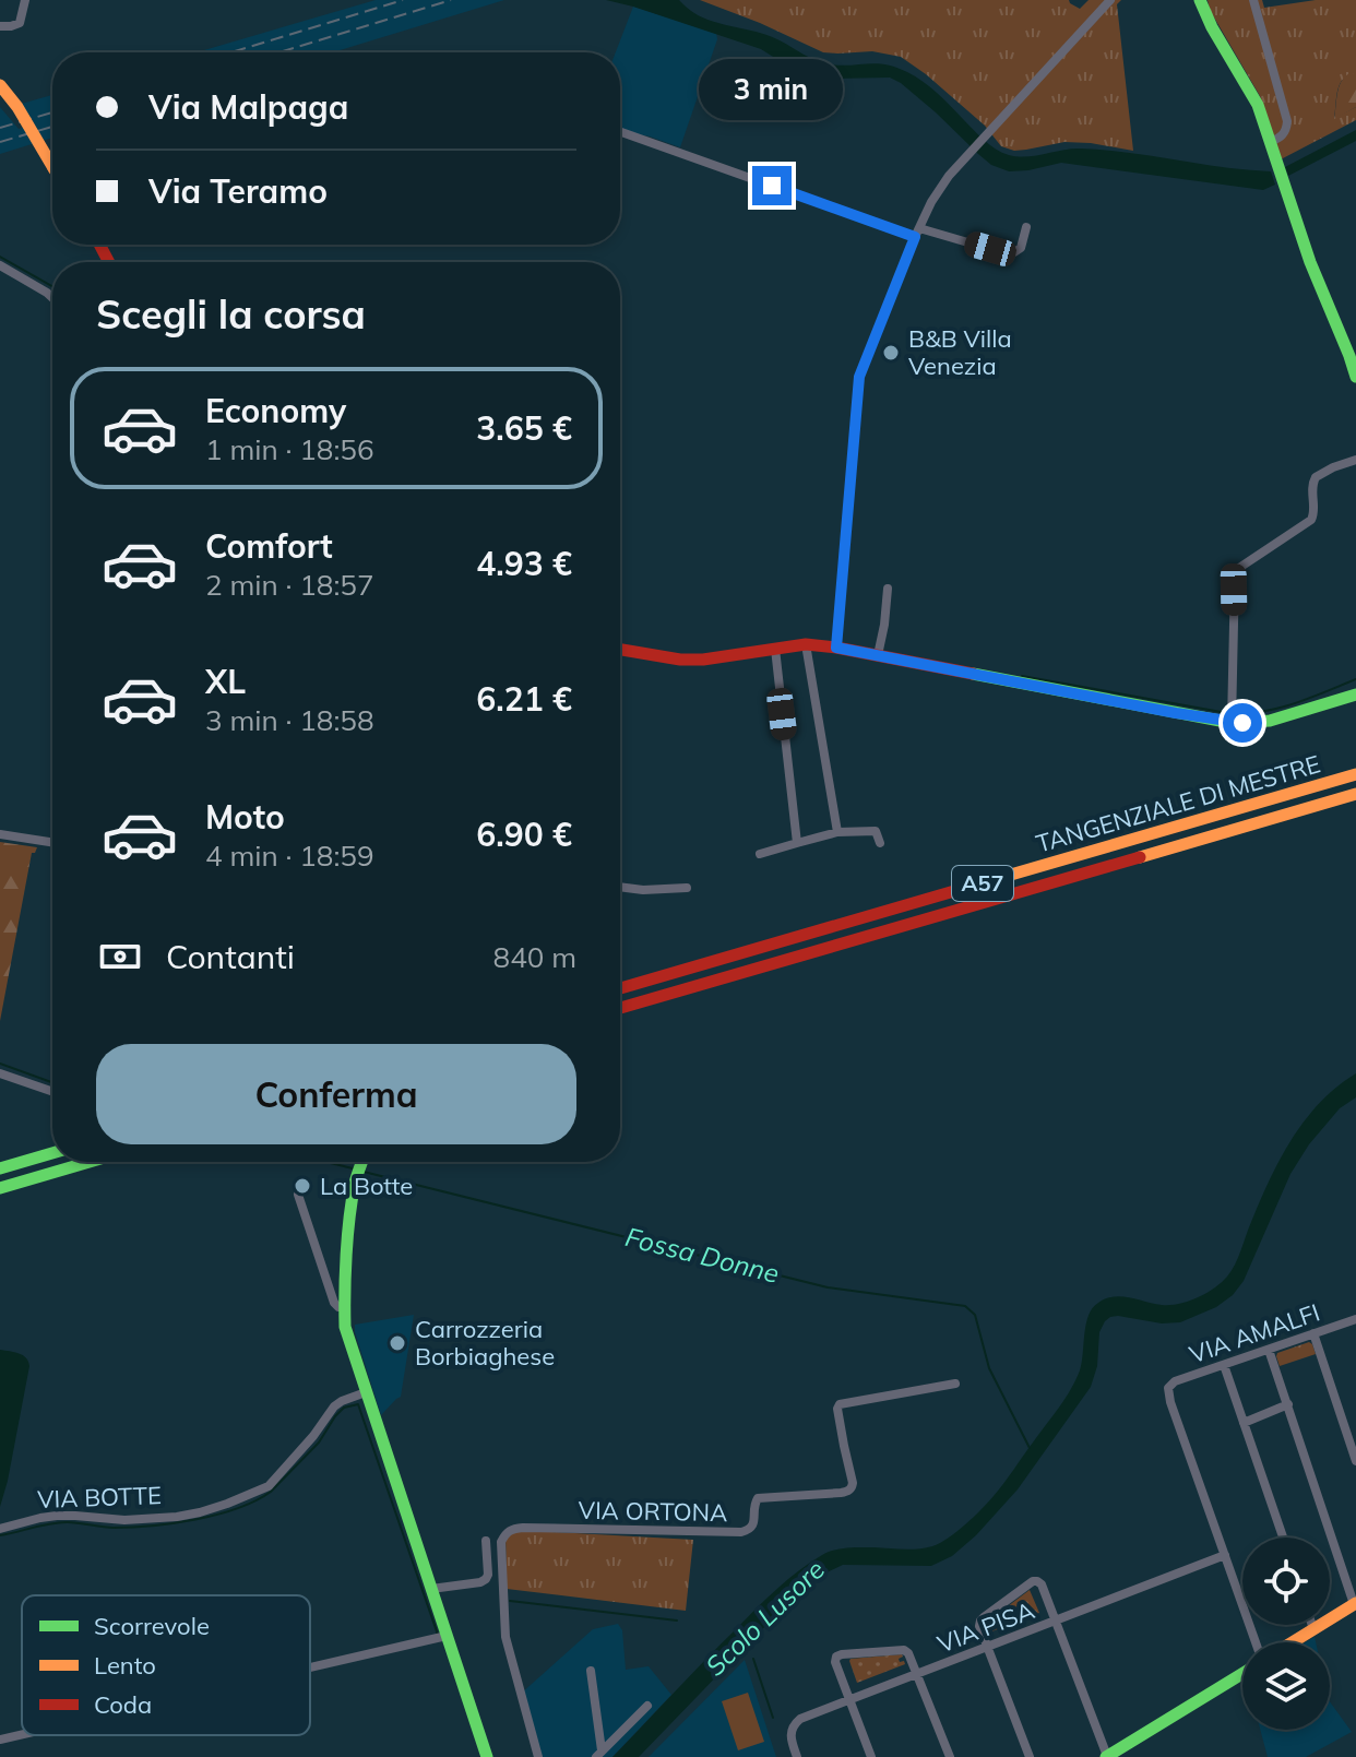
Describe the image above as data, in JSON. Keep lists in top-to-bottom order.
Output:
{
  "streets": {
    "main road": ["TANGENZIALE DI MESTRE", "A57"],
    "street": [
      "VIA AMALFI",
      "VIA BOTTE",
      "VIA ORTONA",
      "VIA PISA"
    ]
  },
  "crossings": [
    ["VIA AMALFI", "VIA PISA"]
  ],
  "water": ["Fossa Donne", "Scolo Lusore"],
  "places": ["B&B Villa Venezia", "La Botte", "Carrozzeria Borbiaghese"],
  "legend": ["Scorrevole", "Lento", "Coda"],
  "page": {
    "banner": ["Via Malpaga", "Via Teramo"],
    "bubble": "3 min",
    "heading": "Scegli la corsa",
    "list": [
      {
        "name": "Economy",
        "note": "1 min · 18:56",
        "value": "3.65 €"
      },
      {
        "name": "Comfort",
        "note": "2 min · 18:57",
        "value": "4.93 €"
      },
      {
        "name": "XL",
        "note": "3 min · 18:58",
        "value": "6.21 €"
      },
      {
        "name": "Moto",
        "note": "4 min · 18:59",
        "value": "6.90 €"
      }
    ],
    "pay": ["Contanti", "840 m"],
    "buttons": "Conferma"
  }
}
